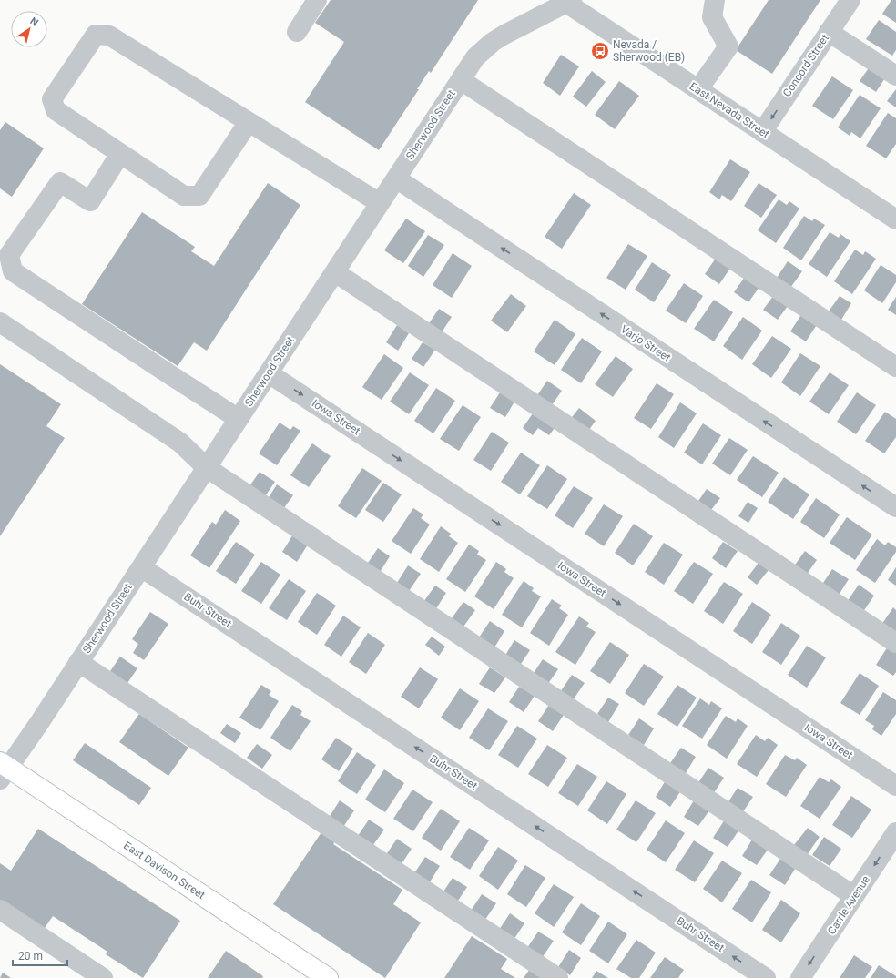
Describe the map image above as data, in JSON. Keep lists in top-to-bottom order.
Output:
{
  "streets": {
    "main road": ["East Davison Street"],
    "street": [
      "Concord Street",
      "East Nevada Street",
      "Sherwood Street",
      "Varjo Street",
      "Iowa Street",
      "Buhr Street",
      "Carrie Avenue"
    ]
  },
  "crossings": [
    ["Concord Street", "East Nevada Street"],
    ["East Nevada Street", "Sherwood Street"],
    ["Sherwood Street", "Varjo Street"],
    ["Sherwood Street", "Iowa Street"],
    ["Sherwood Street", "Buhr Street"],
    ["Sherwood Street", "East Davison Street"]
  ],
  "one_way": ["Concord Street", "Carrie Avenue"],
  "places": {
    "bus stop": ["Nevada / Sherwood (EB)"]
  },
  "scale_bar": "20 m",
  "north": "top right"
}
